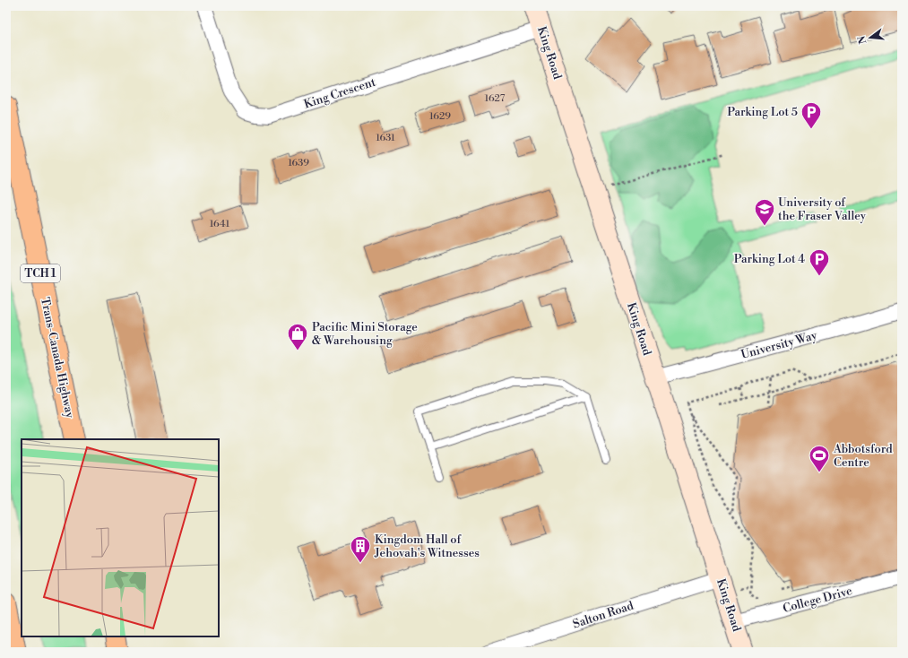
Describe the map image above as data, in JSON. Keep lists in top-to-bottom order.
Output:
{
  "streets": {
    "highway": ["TCH 1", "Trans-Canada Highway"],
    "street": [
      "King Road",
      "King Crescent",
      "University Way",
      "College Drive",
      "Salton Road"
    ]
  },
  "crossings": [
    ["King Road", "King Crescent"],
    ["King Road", "University Way"],
    ["King Road", "College Drive"],
    ["King Road", "Salton Road"]
  ],
  "places": {
    "parking": ["Parking Lot 5", "Parking Lot 4"],
    "school or university": ["University of the Fraser Valley"],
    "shop": ["Pacific Mini Storage & Warehousing"],
    "sports": ["Abbotsford Centre"],
    "building": ["Kingdom Hall of Jehovah's Witnesses"]
  },
  "house_numbers": [
    "1627",
    "1629",
    "1631",
    "1639",
    "1641"
  ],
  "north": "left"
}
